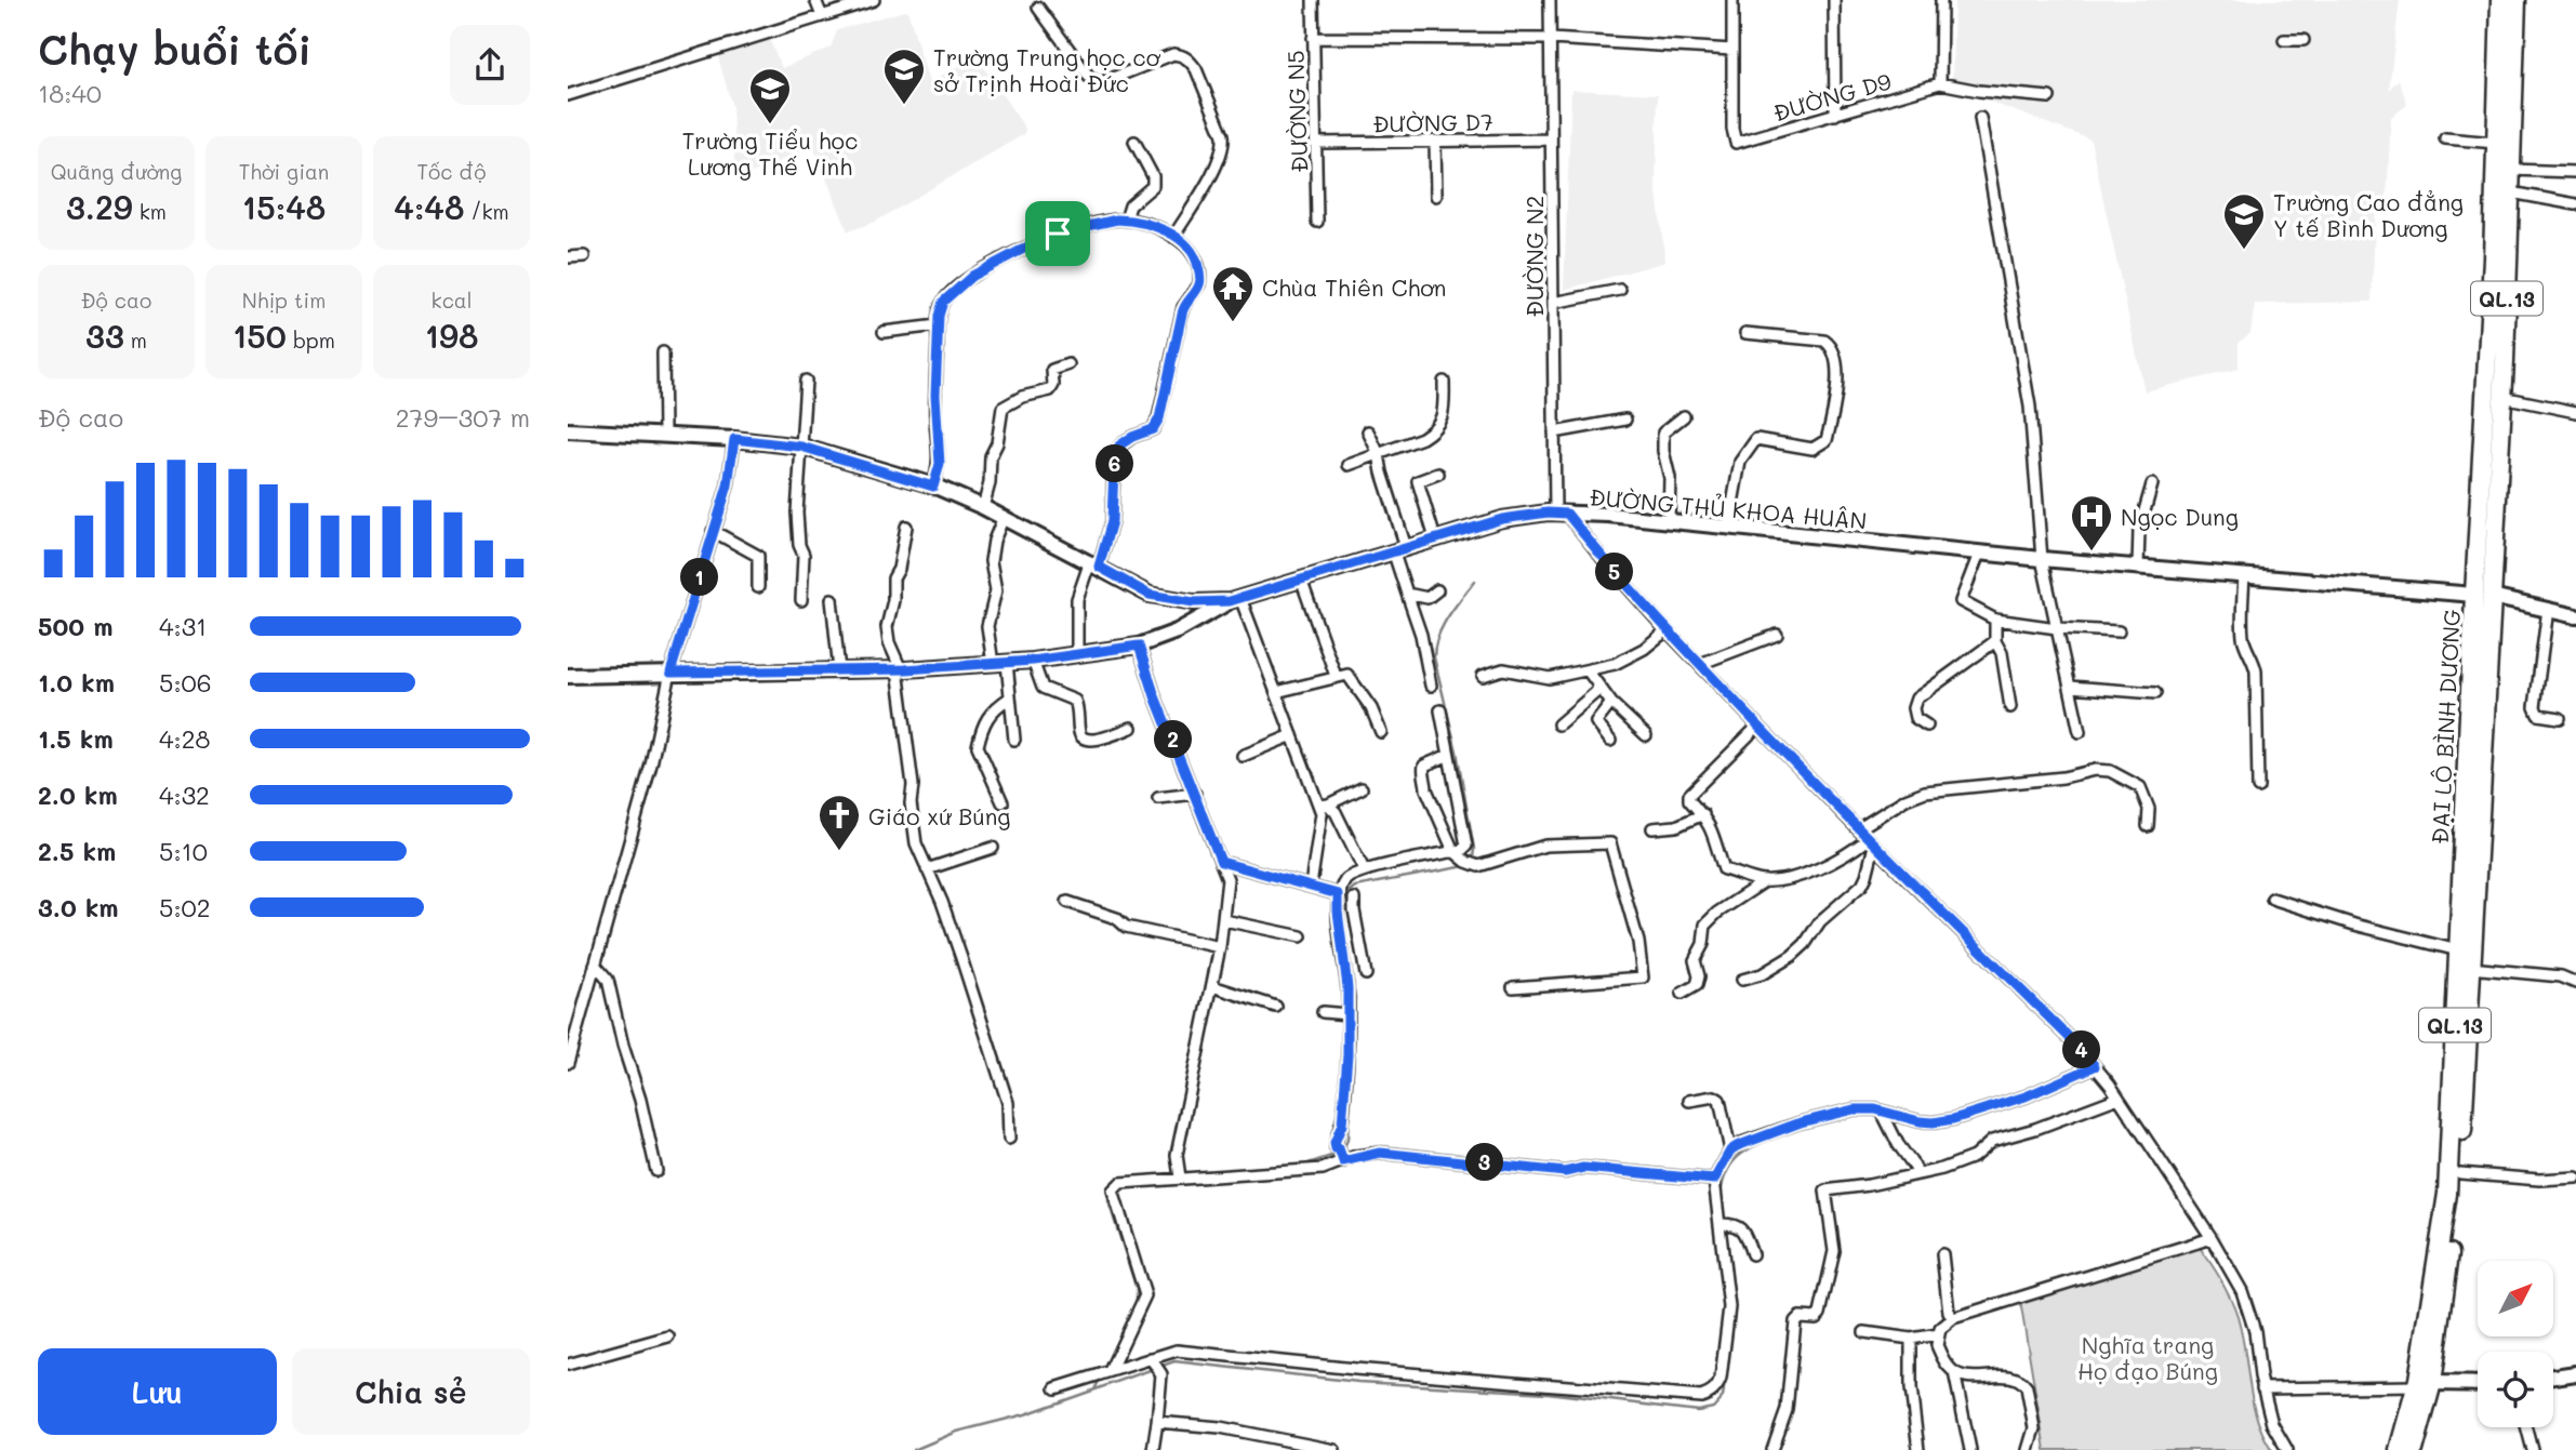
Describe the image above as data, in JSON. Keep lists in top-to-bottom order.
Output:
{
  "streets": {
    "highway": ["QL.13", "ĐẠI LỘ BÌNH DƯƠNG"],
    "main road": ["ĐƯỜNG THỦ KHOA HUÂN"],
    "street": [
      "ĐƯỜNG D9",
      "ĐƯỜNG N5",
      "ĐƯỜNG D7",
      "ĐƯỜNG N2"
    ]
  },
  "crossings": [
    ["ĐƯỜNG N5", "ĐƯỜNG D7"],
    ["ĐƯỜNG D7", "ĐƯỜNG N2"],
    ["ĐƯỜNG N2", "ĐƯỜNG THỦ KHOA HUÂN"],
    ["ĐƯỜNG THỦ KHOA HUÂN", "ĐẠI LỘ BÌNH DƯƠNG"]
  ],
  "parks": ["Nghĩa trang Họ đạo Búng"],
  "places": {
    "school or university": ["Trường Trung học cơ sở Trịnh Hoài Đức", "Trường Tiểu học Lương Thế Vinh", "Trường Cao đẳng Y tế Bình Dương"],
    "temple": ["Chùa Thiên Chơn"],
    "hospital": ["Ngọc Dung"],
    "church": ["Giáo xứ Búng"]
  },
  "north": "top right",
  "page": {
    "heading": ["Chạy buổi tối", "18:40"],
    "stats": [
      ["Quãng đường", "3.29 km"],
      ["Thời gian", "15:48"],
      ["Tốc độ", "4:48 /km"],
      ["Độ cao", "33 m"],
      ["Nhịp tim", "150 bpm"],
      ["kcal", "198"]
    ],
    "chart": ["Độ cao", "279–307 m"],
    "pins": [
      "6",
      "5",
      "1",
      "2",
      "4",
      "3"
    ],
    "list": [
      {
        "name": "500 m",
        "note": "4:31"
      },
      {
        "name": "1.0 km",
        "note": "5:06"
      },
      {
        "name": "1.5 km",
        "note": "4:28"
      },
      {
        "name": "2.0 km",
        "note": "4:32"
      },
      {
        "name": "2.5 km",
        "note": "5:10"
      },
      {
        "name": "3.0 km",
        "note": "5:02"
      }
    ],
    "buttons": ["Lưu", "Chia sẻ"]
  }
}
